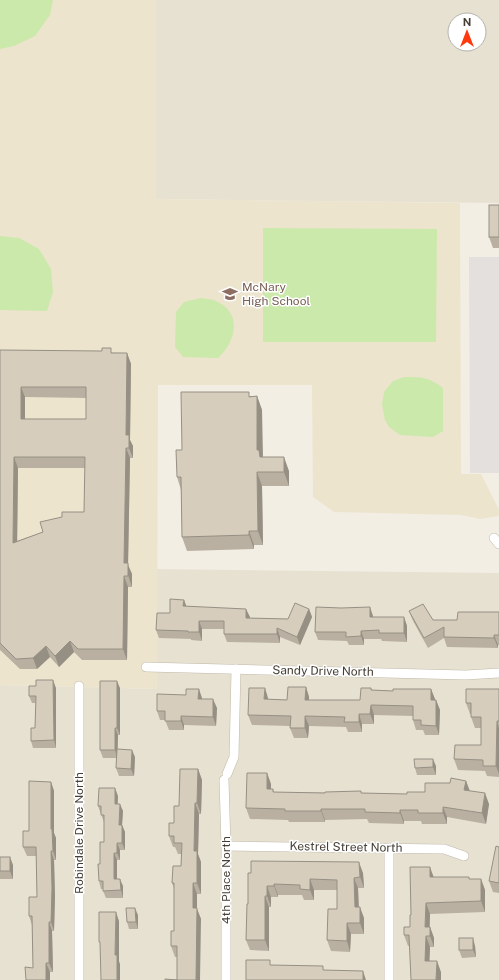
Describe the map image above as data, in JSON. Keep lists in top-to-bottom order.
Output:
{
  "streets": {
    "street": [
      "Sandy Drive North",
      "Robindale Drive North",
      "Kestrel Street North",
      "4th Place North"
    ]
  },
  "crossings": [
    ["Sandy Drive North", "4th Place North"],
    ["Kestrel Street North", "4th Place North"]
  ],
  "places": {
    "school or university": ["McNary High School"]
  },
  "north": "top"
}
